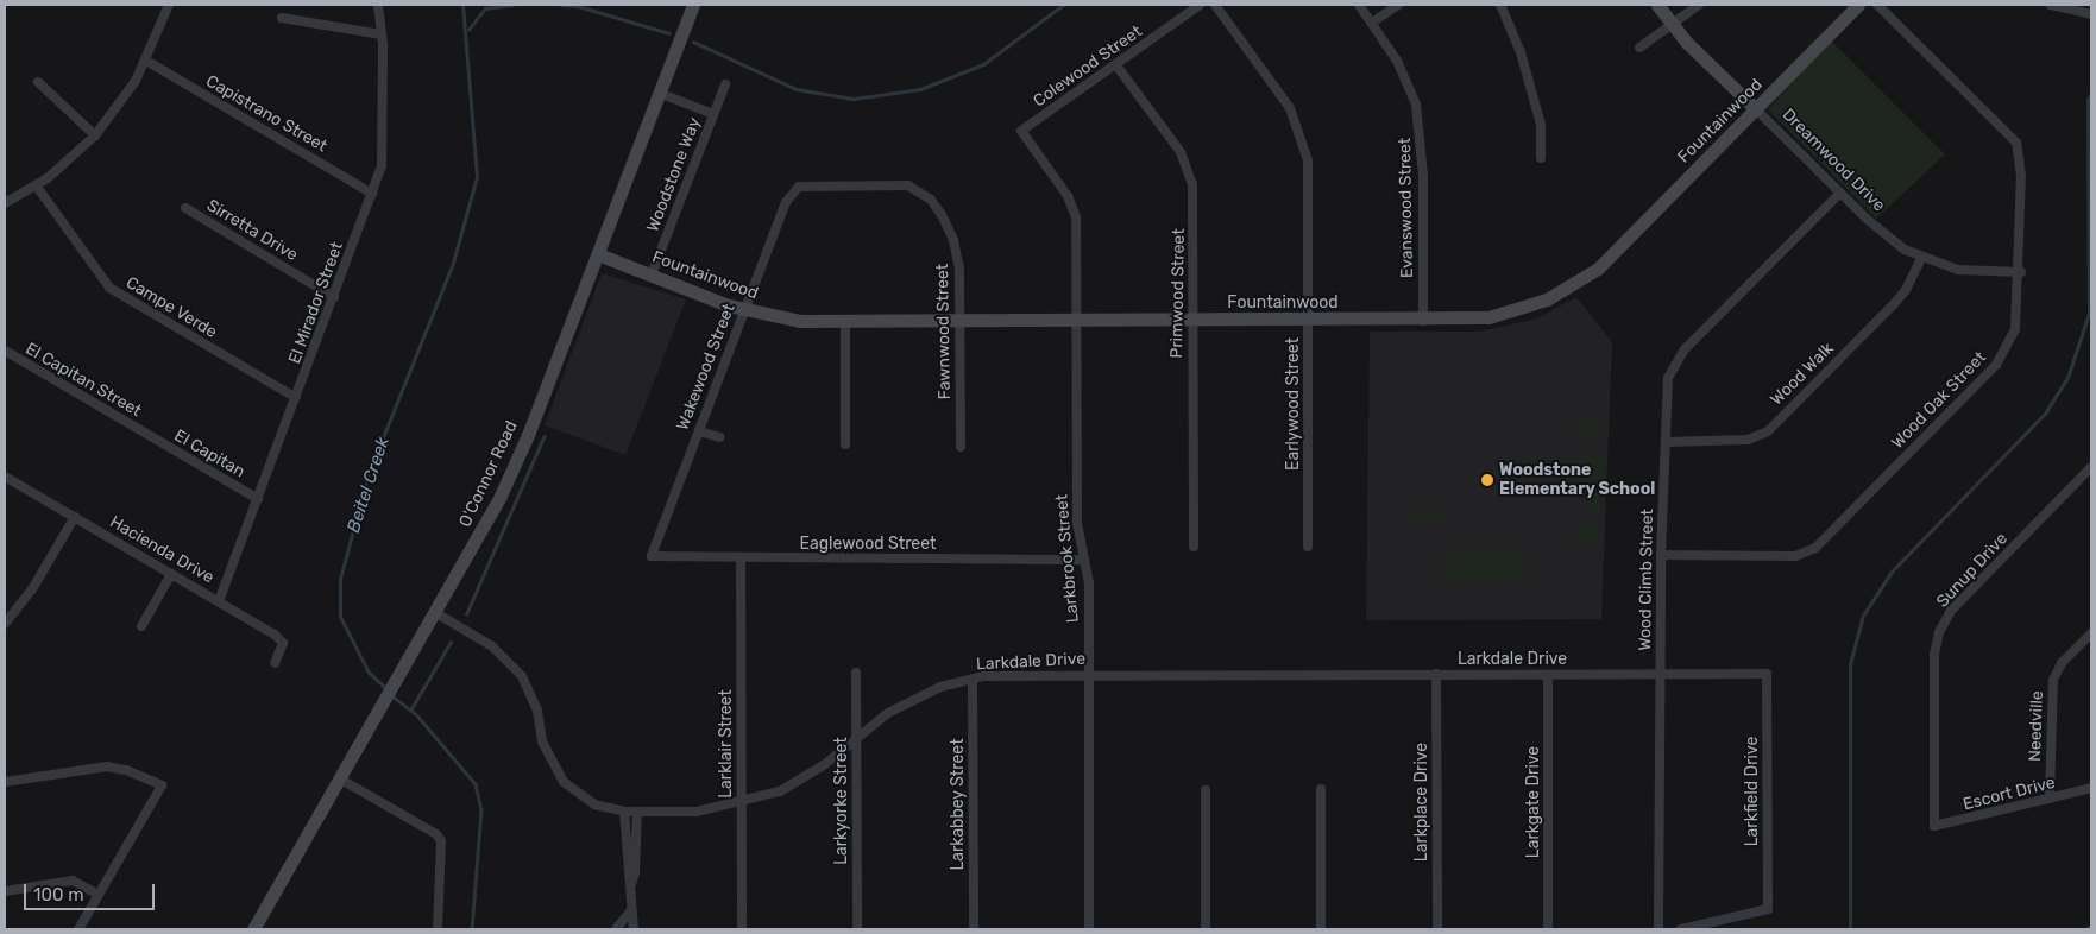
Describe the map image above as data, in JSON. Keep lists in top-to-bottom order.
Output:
{
  "streets": {
    "street": [
      "Colewood Street",
      "Capistrano Street",
      "Fountainwood",
      "Dreamwood Drive",
      "Woodstone Way",
      "Evanswood Street",
      "Sirretta Drive",
      "Primwood Street",
      "El Mirador Street",
      "Campe Verde",
      "Fawnwood Street",
      "Wakewood Street",
      "Wood Walk",
      "El Capitan Street",
      "Wood Oak Street",
      "Earlywood Street",
      "El Capitan",
      "O'Connor Road",
      "Eaglewood Street",
      "Hacienda Drive",
      "Larkbrook Street",
      "Sunup Drive",
      "Wood Climb Street",
      "Larkdale Drive",
      "Needville",
      "Larklair Street",
      "Larkfield Drive",
      "Escort Drive",
      "Larkyorke Street",
      "Larkplace Drive",
      "Larkgate Drive",
      "Larkabbey Street"
    ]
  },
  "crossings": [
    ["Colewood Street", "Primwood Street"],
    ["Colewood Street", "Larkbrook Street"],
    ["Capistrano Street", "El Mirador Street"],
    ["Fountainwood", "Dreamwood Drive"],
    ["Fountainwood", "Woodstone Way"],
    ["Fountainwood", "Evanswood Street"],
    ["Fountainwood", "Primwood Street"],
    ["Fountainwood", "Fawnwood Street"],
    ["Fountainwood", "Wakewood Street"],
    ["Fountainwood", "Earlywood Street"],
    ["Fountainwood", "O'Connor Road"],
    ["Fountainwood", "Larkbrook Street"],
    ["Dreamwood Drive", "Wood Walk"],
    ["Dreamwood Drive", "Wood Oak Street"],
    ["Dreamwood Drive", "Wood Climb Street"],
    ["Sirretta Drive", "El Mirador Street"],
    ["El Mirador Street", "Campe Verde"],
    ["El Mirador Street", "El Capitan"],
    ["El Mirador Street", "Hacienda Drive"],
    ["Fawnwood Street", "Wakewood Street"],
    ["Wakewood Street", "Eaglewood Street"],
    ["Wood Walk", "Wood Climb Street"],
    ["El Capitan Street", "El Capitan"],
    ["Wood Oak Street", "Wood Climb Street"],
    ["O'Connor Road", "Larkdale Drive"],
    ["Eaglewood Street", "Larkbrook Street"],
    ["Eaglewood Street", "Larklair Street"],
    ["Larkbrook Street", "Larkdale Drive"],
    ["Sunup Drive", "Escort Drive"],
    ["Wood Climb Street", "Larkdale Drive"],
    ["Larkdale Drive", "Larklair Street"],
    ["Larkdale Drive", "Larkfield Drive"],
    ["Larkdale Drive", "Larkyorke Street"],
    ["Larkdale Drive", "Larkplace Drive"],
    ["Larkdale Drive", "Larkgate Drive"],
    ["Larkdale Drive", "Larkabbey Street"],
    ["Needville", "Escort Drive"]
  ],
  "water": ["Beitel Creek"],
  "places": ["Woodstone Elementary School"],
  "scale_bar": "100 m"
}
